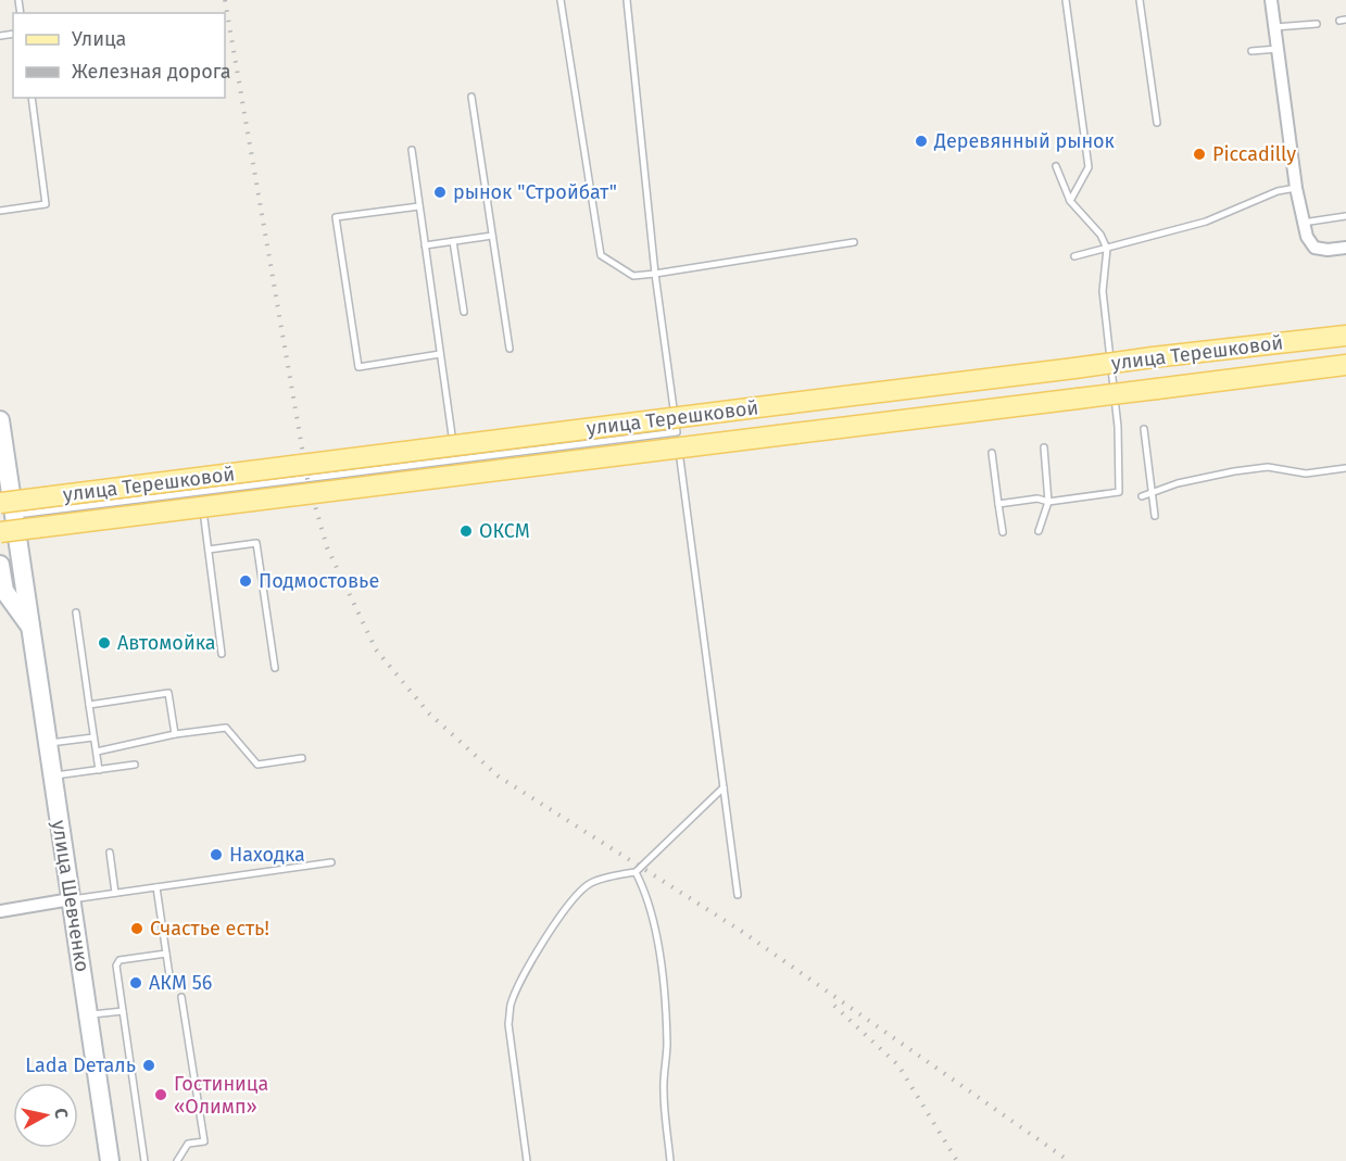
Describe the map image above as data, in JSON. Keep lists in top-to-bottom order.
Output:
{
  "streets": {
    "main road": ["улица Терешковой", "улица Шевченко"]
  },
  "crossings": [
    ["улица Терешковой", "улица Шевченко"]
  ],
  "places": [
    "Деревянный рынок",
    "Piccadilly",
    "рынок \"Стройбат\"",
    "ОКСМ",
    "Подмостовье",
    "Автомойка",
    "Находка",
    "Счастье есть!",
    "АКМ 56",
    "Lada Dеталь",
    "Гостиница «Олимп»"
  ],
  "legend": ["Улица", "Железная дорога"],
  "north": "right"
}
